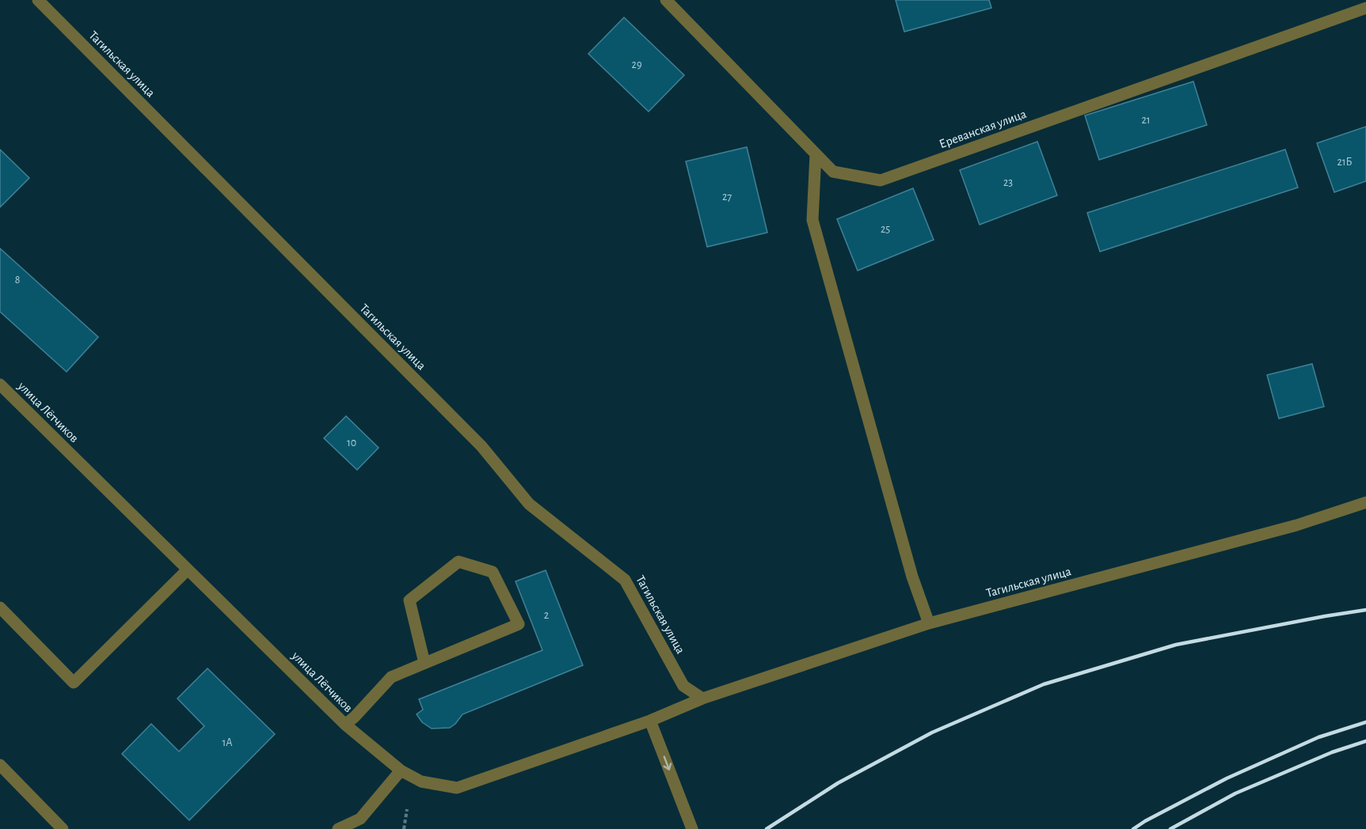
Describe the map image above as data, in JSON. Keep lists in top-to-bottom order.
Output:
{
  "streets": {
    "street": ["Тагильская улица", "Ереванская улица", "улица Лётчиков"]
  },
  "crossings": [
    ["Тагильская улица", "улица Лётчиков"]
  ],
  "house_numbers": [
    "29",
    "21",
    "21Б",
    "23",
    "27",
    "25",
    "8",
    "10",
    "2",
    "1А"
  ]
}
